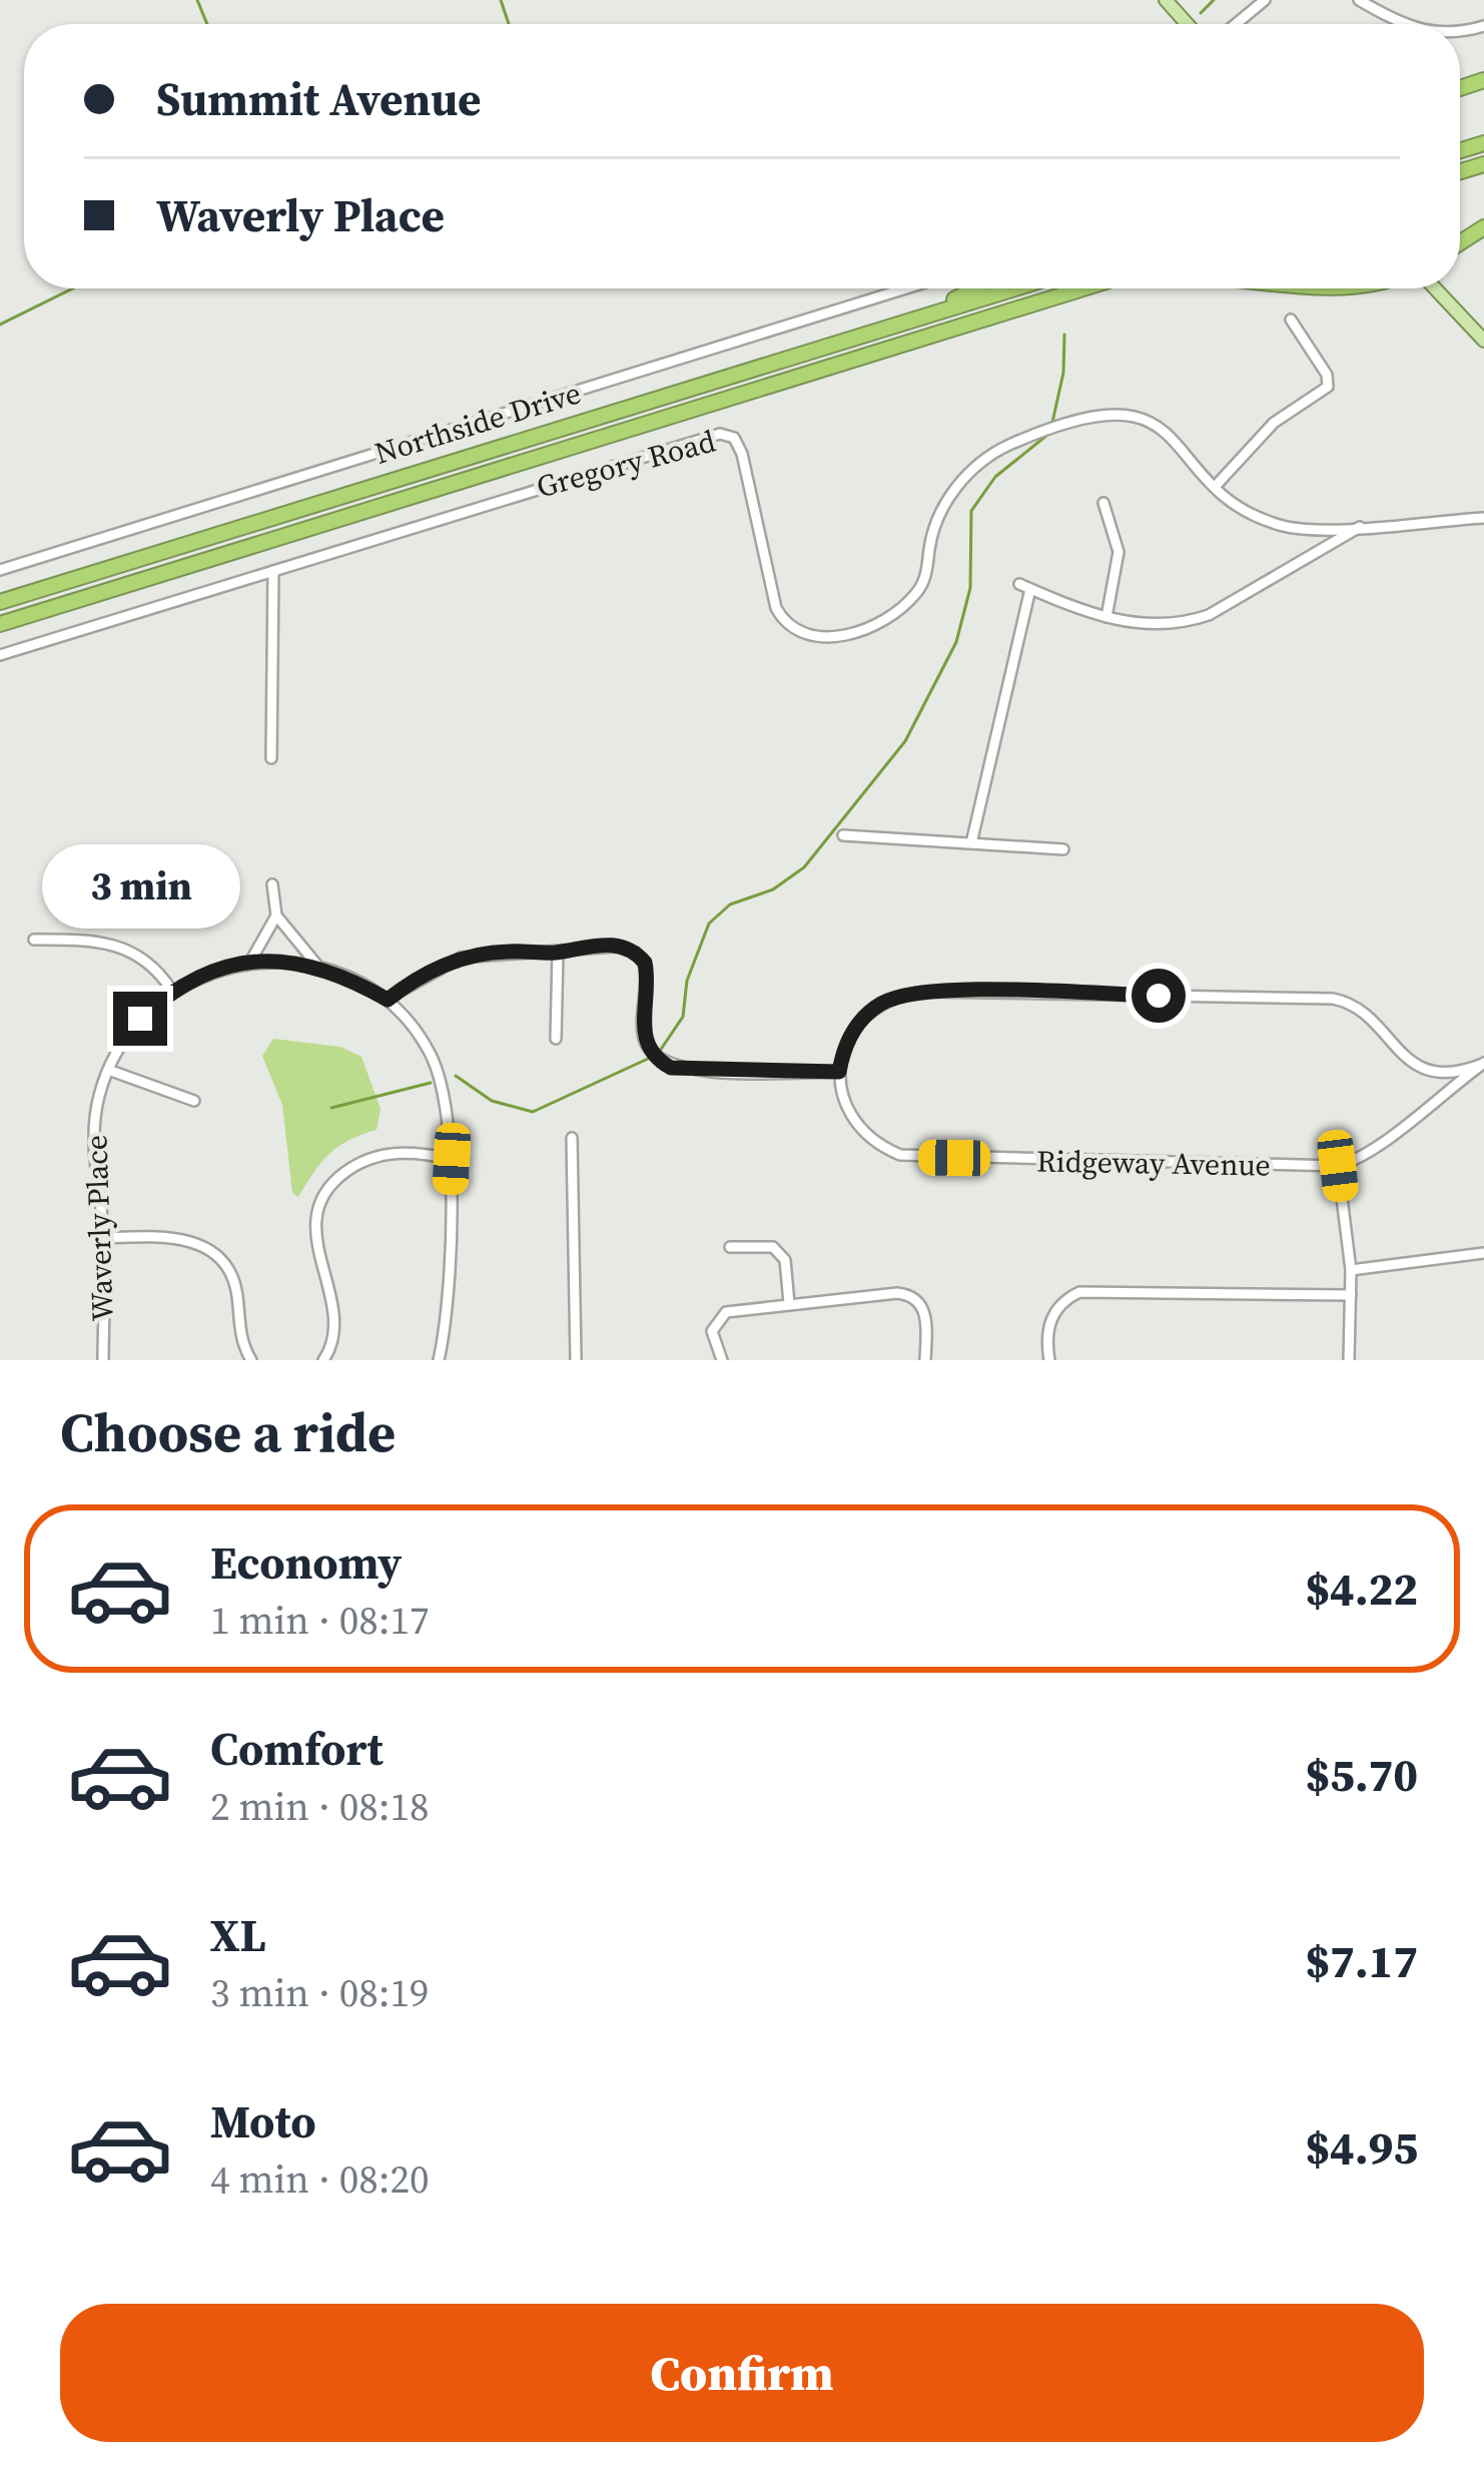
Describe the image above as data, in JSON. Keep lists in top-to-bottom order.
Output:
{
  "streets": {
    "street": [
      "Northside Drive",
      "Gregory Road",
      "Ridgeway Avenue",
      "Waverly Place"
    ]
  },
  "page": {
    "banner": ["Summit Avenue", "Waverly Place"],
    "bubble": "3 min",
    "heading": "Choose a ride",
    "list": [
      {
        "name": "Economy",
        "note": "1 min · 08:17",
        "value": "$4.22"
      },
      {
        "name": "Comfort",
        "note": "2 min · 08:18",
        "value": "$5.70"
      },
      {
        "name": "XL",
        "note": "3 min · 08:19",
        "value": "$7.17"
      },
      {
        "name": "Moto",
        "note": "4 min · 08:20",
        "value": "$4.95"
      }
    ],
    "buttons": "Confirm"
  }
}
